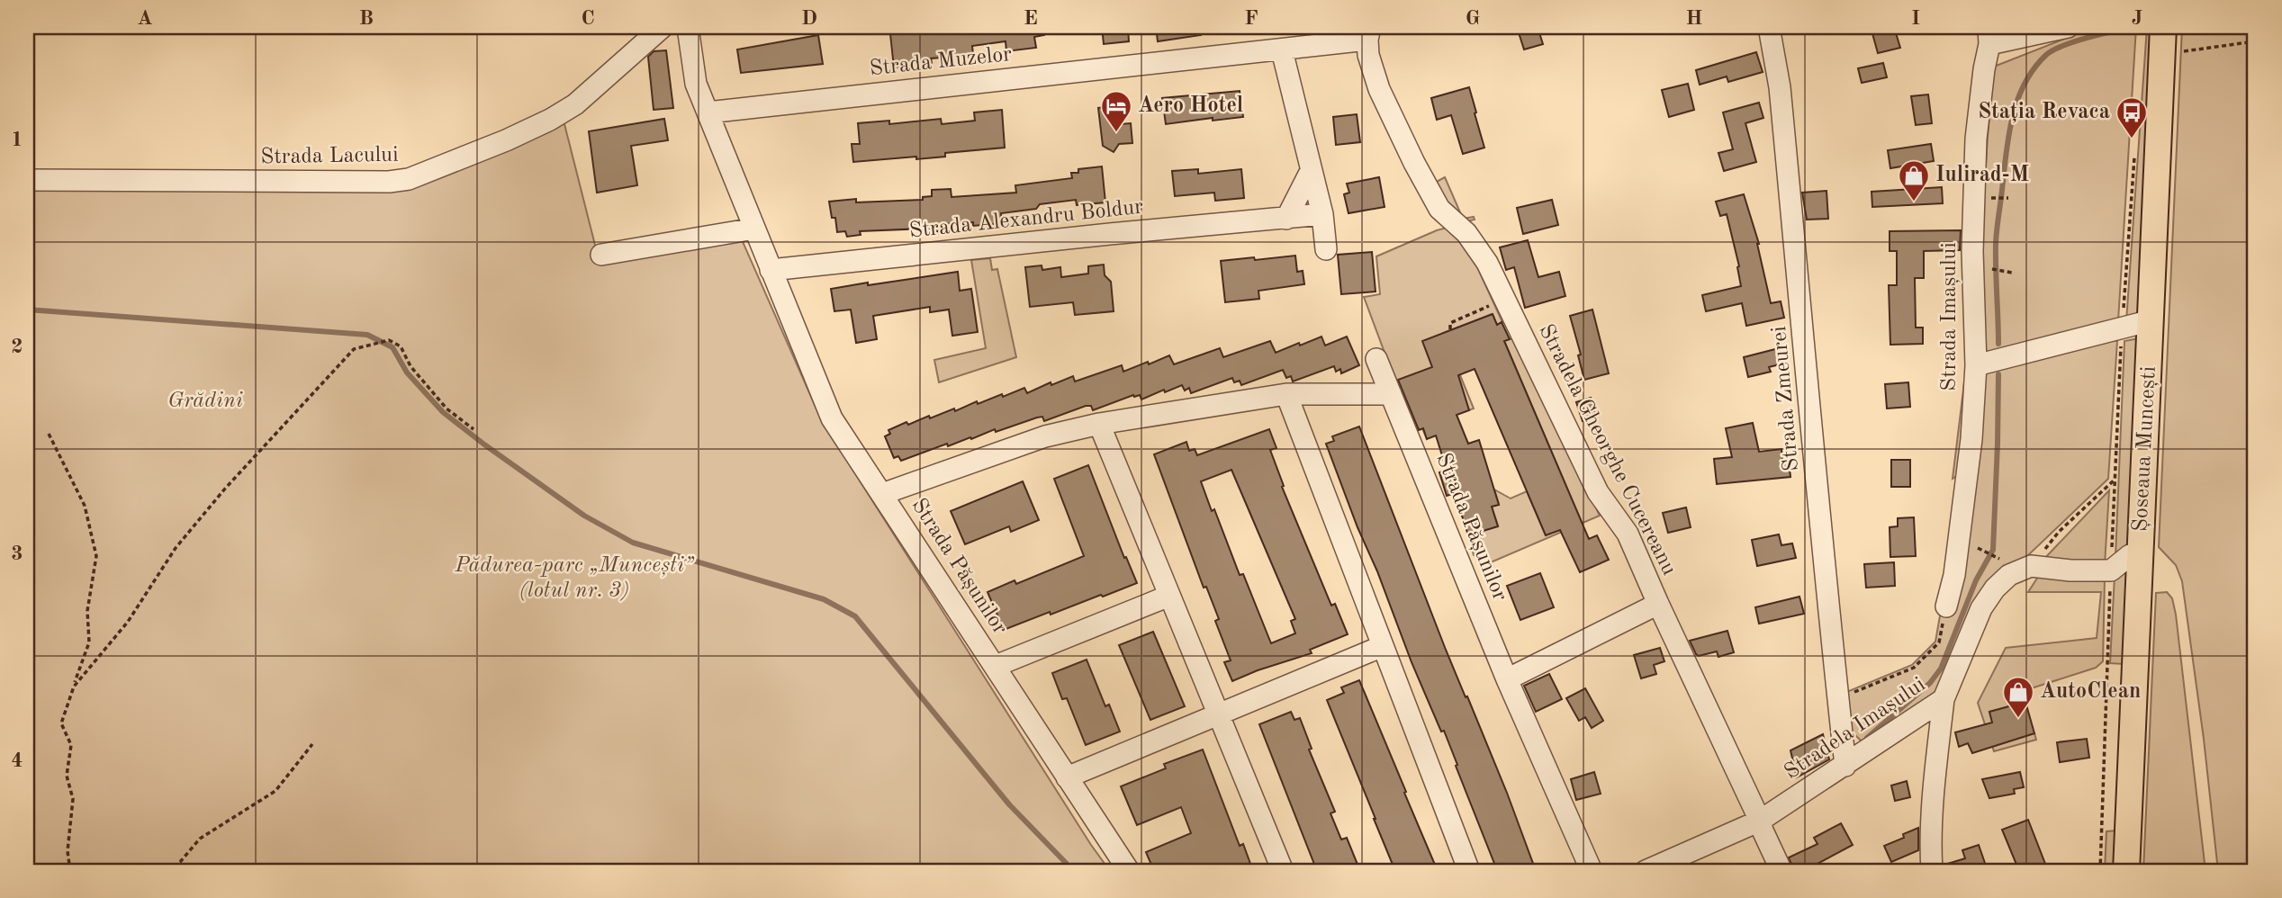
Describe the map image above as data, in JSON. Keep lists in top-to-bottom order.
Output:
{
  "streets": {
    "main road": ["Șoseaua Muncești"],
    "street": [
      "Strada Muzelor",
      "Strada Lacului",
      "Strada Alexandru Boldur",
      "Strada Imașului",
      "Strada Zmeurei",
      "Stradela Gheorghe Cucereanu",
      "Strada Pășunilor",
      "Stradela Imașului"
    ]
  },
  "crossings": [
    ["Strada Muzelor", "Stradela Gheorghe Cucereanu"],
    ["Strada Muzelor", "Strada Pășunilor"],
    ["Strada Alexandru Boldur", "Strada Pășunilor"],
    ["Strada Zmeurei", "Stradela Imașului"],
    ["Stradela Gheorghe Cucereanu", "Stradela Imașului"]
  ],
  "parks": ["Grădini", "Pădurea-parc „Muncești” (lotul nr. 3)"],
  "places": {
    "hotel": ["Aero Hotel"],
    "bus stop": ["Stația Revaca"],
    "shop": ["Iulirad-M", "AutoClean"]
  },
  "grid": {
    "columns": [
      "A",
      "B",
      "C",
      "D",
      "E",
      "F",
      "G",
      "H",
      "I",
      "J"
    ],
    "rows": [
      "1",
      "2",
      "3",
      "4"
    ]
  }
}
